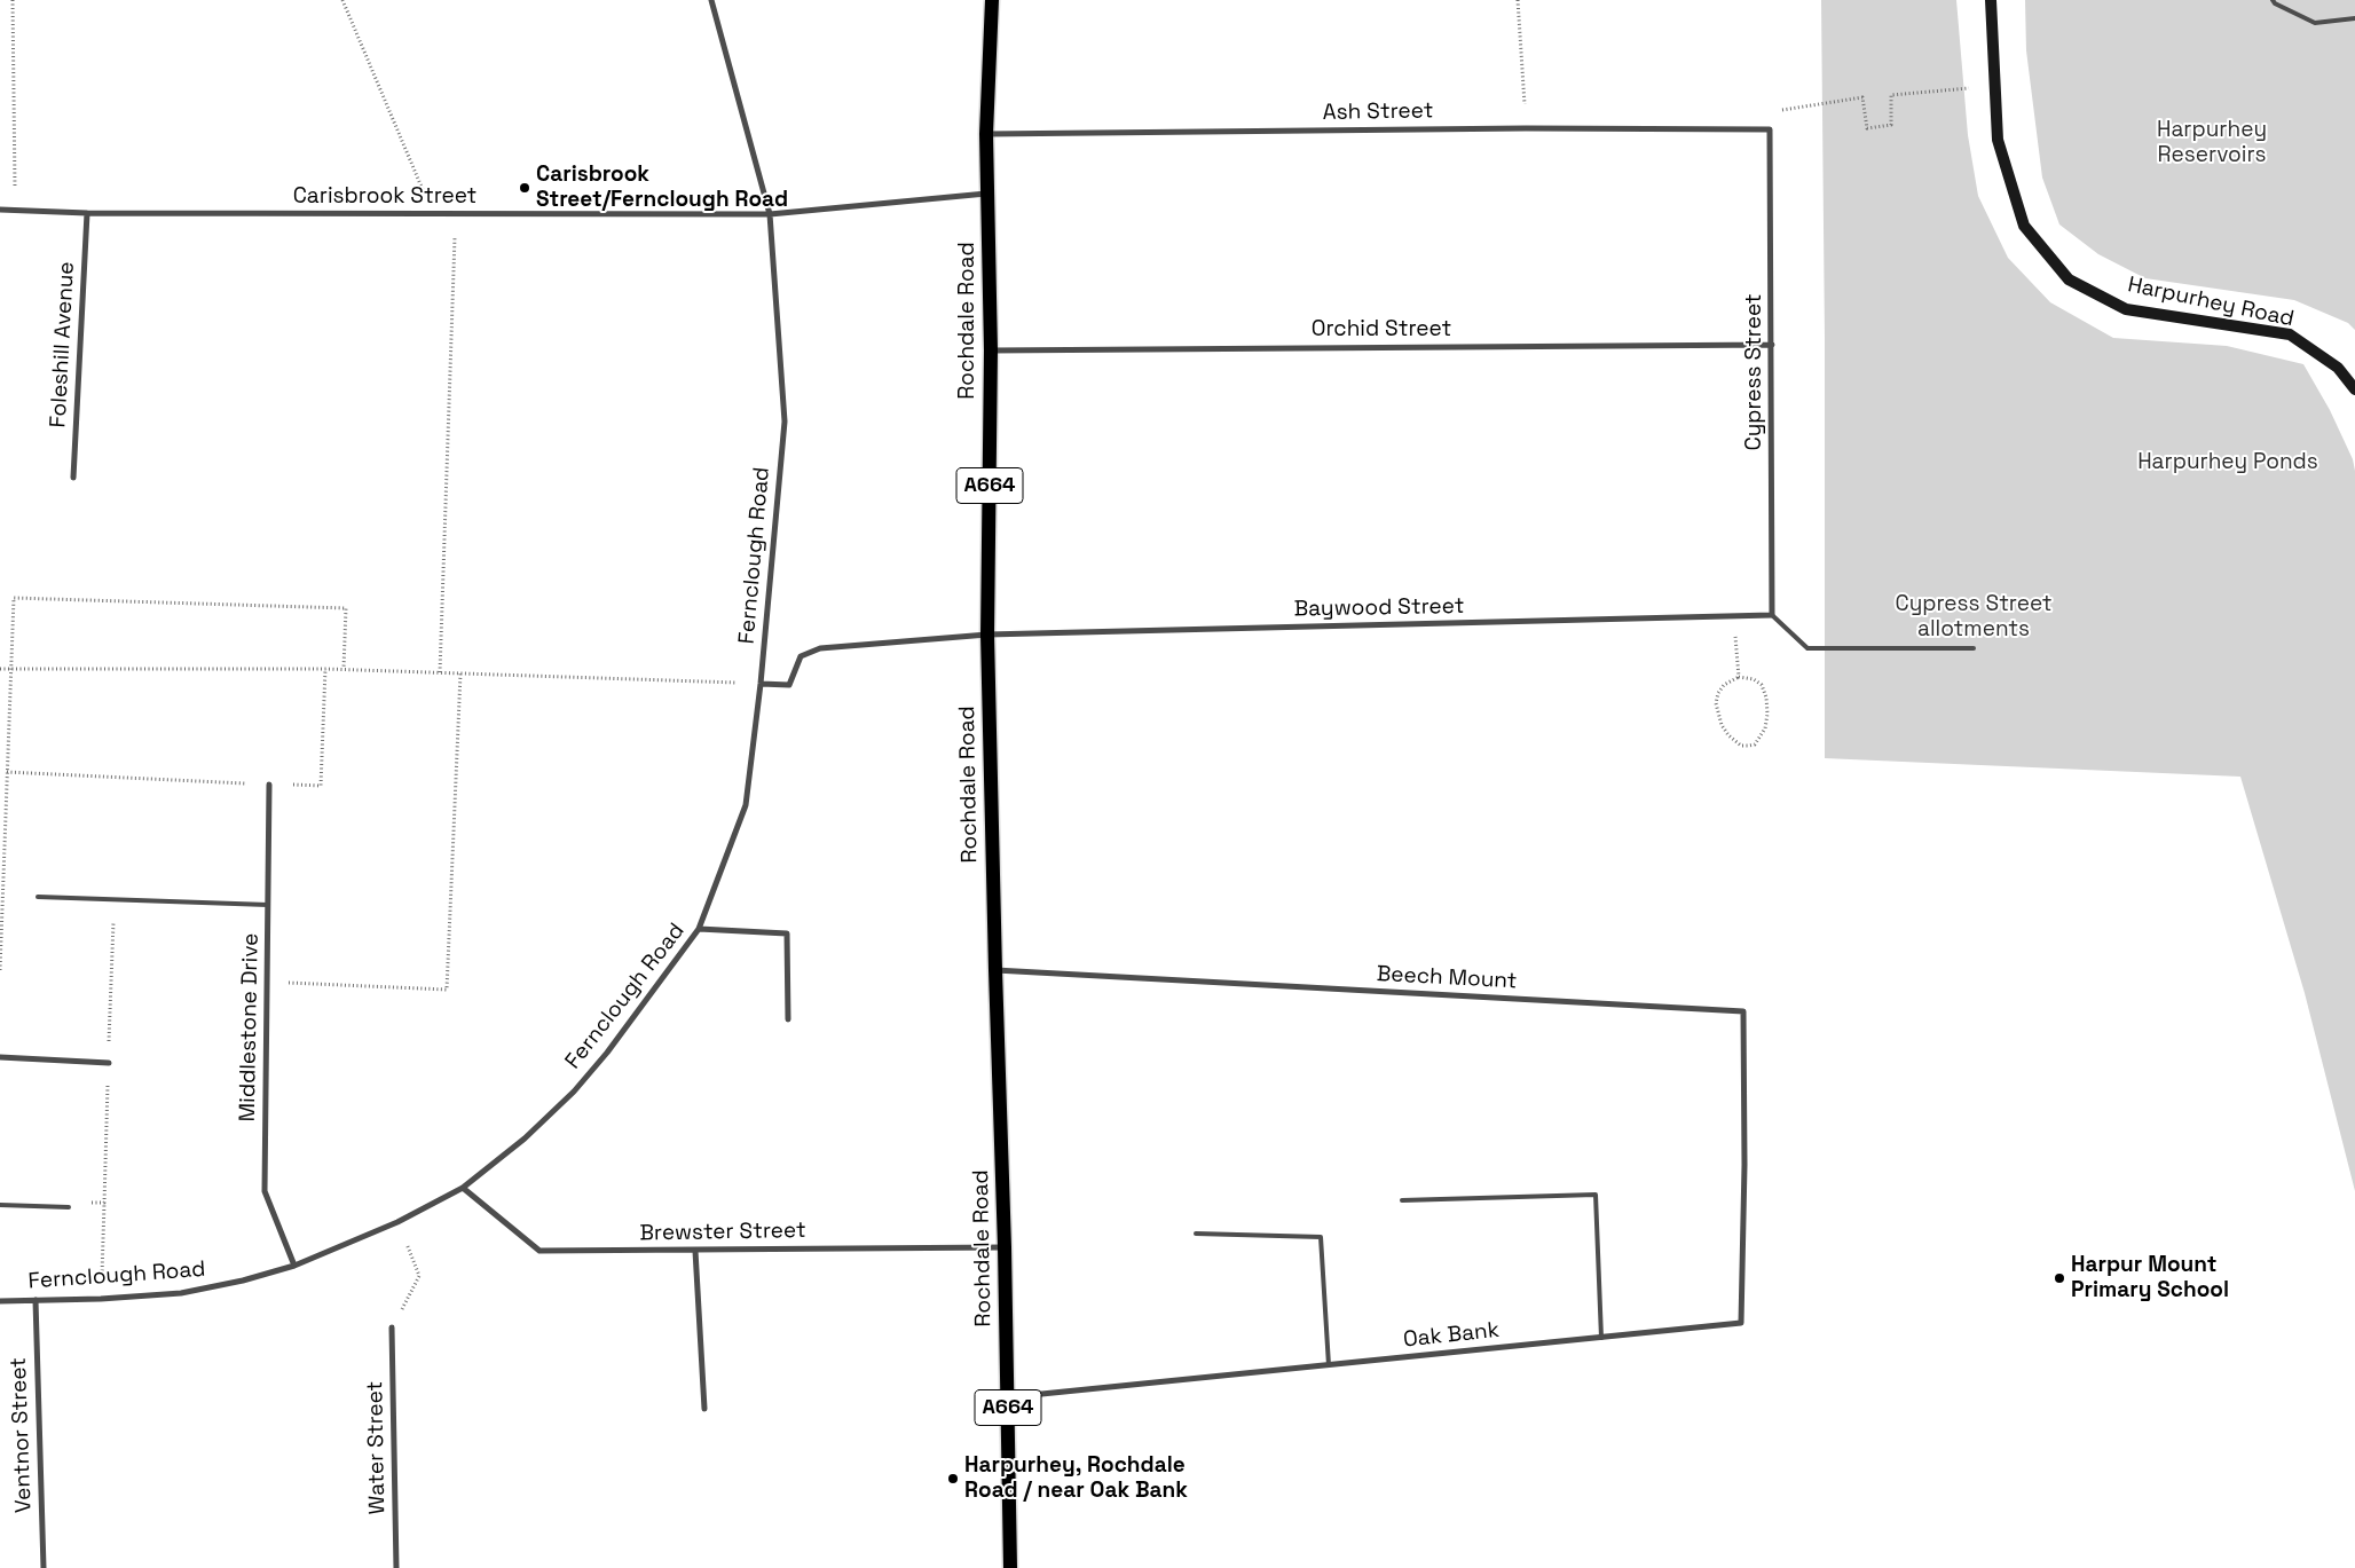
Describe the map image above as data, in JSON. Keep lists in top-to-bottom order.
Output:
{
  "streets": {
    "main road": ["Rochdale Road", "A664"],
    "street": [
      "Ash Street",
      "Carisbrook Street",
      "Harpurhey Road",
      "Orchid Street",
      "Foleshill Avenue",
      "Cypress Street",
      "Fernclough Road",
      "Baywood Street",
      "Beech Mount",
      "Middlestone Drive",
      "Brewster Street",
      "Oak Bank",
      "Ventnor Street",
      "Water Street"
    ]
  },
  "crossings": [
    ["Ash Street", "Rochdale Road"],
    ["Ash Street", "Cypress Street"],
    ["Carisbrook Street", "Rochdale Road"],
    ["Carisbrook Street", "Foleshill Avenue"],
    ["Carisbrook Street", "Fernclough Road"],
    ["Rochdale Road", "Orchid Street"],
    ["Rochdale Road", "Baywood Street"],
    ["Rochdale Road", "Beech Mount"],
    ["Rochdale Road", "Brewster Street"],
    ["Rochdale Road", "Oak Bank"],
    ["Orchid Street", "Cypress Street"],
    ["Cypress Street", "Baywood Street"],
    ["Fernclough Road", "Baywood Street"],
    ["Fernclough Road", "Middlestone Drive"],
    ["Fernclough Road", "Brewster Street"],
    ["Fernclough Road", "Ventnor Street"],
    ["Beech Mount", "Oak Bank"]
  ],
  "parks": ["Harpurhey Reservoirs", "Harpurhey Ponds", "Cypress Street allotments"],
  "places": ["Carisbrook Street/Fernclough Road", "Harpur Mount Primary School", "Harpurhey, Rochdale Road / near Oak Bank"]
}
